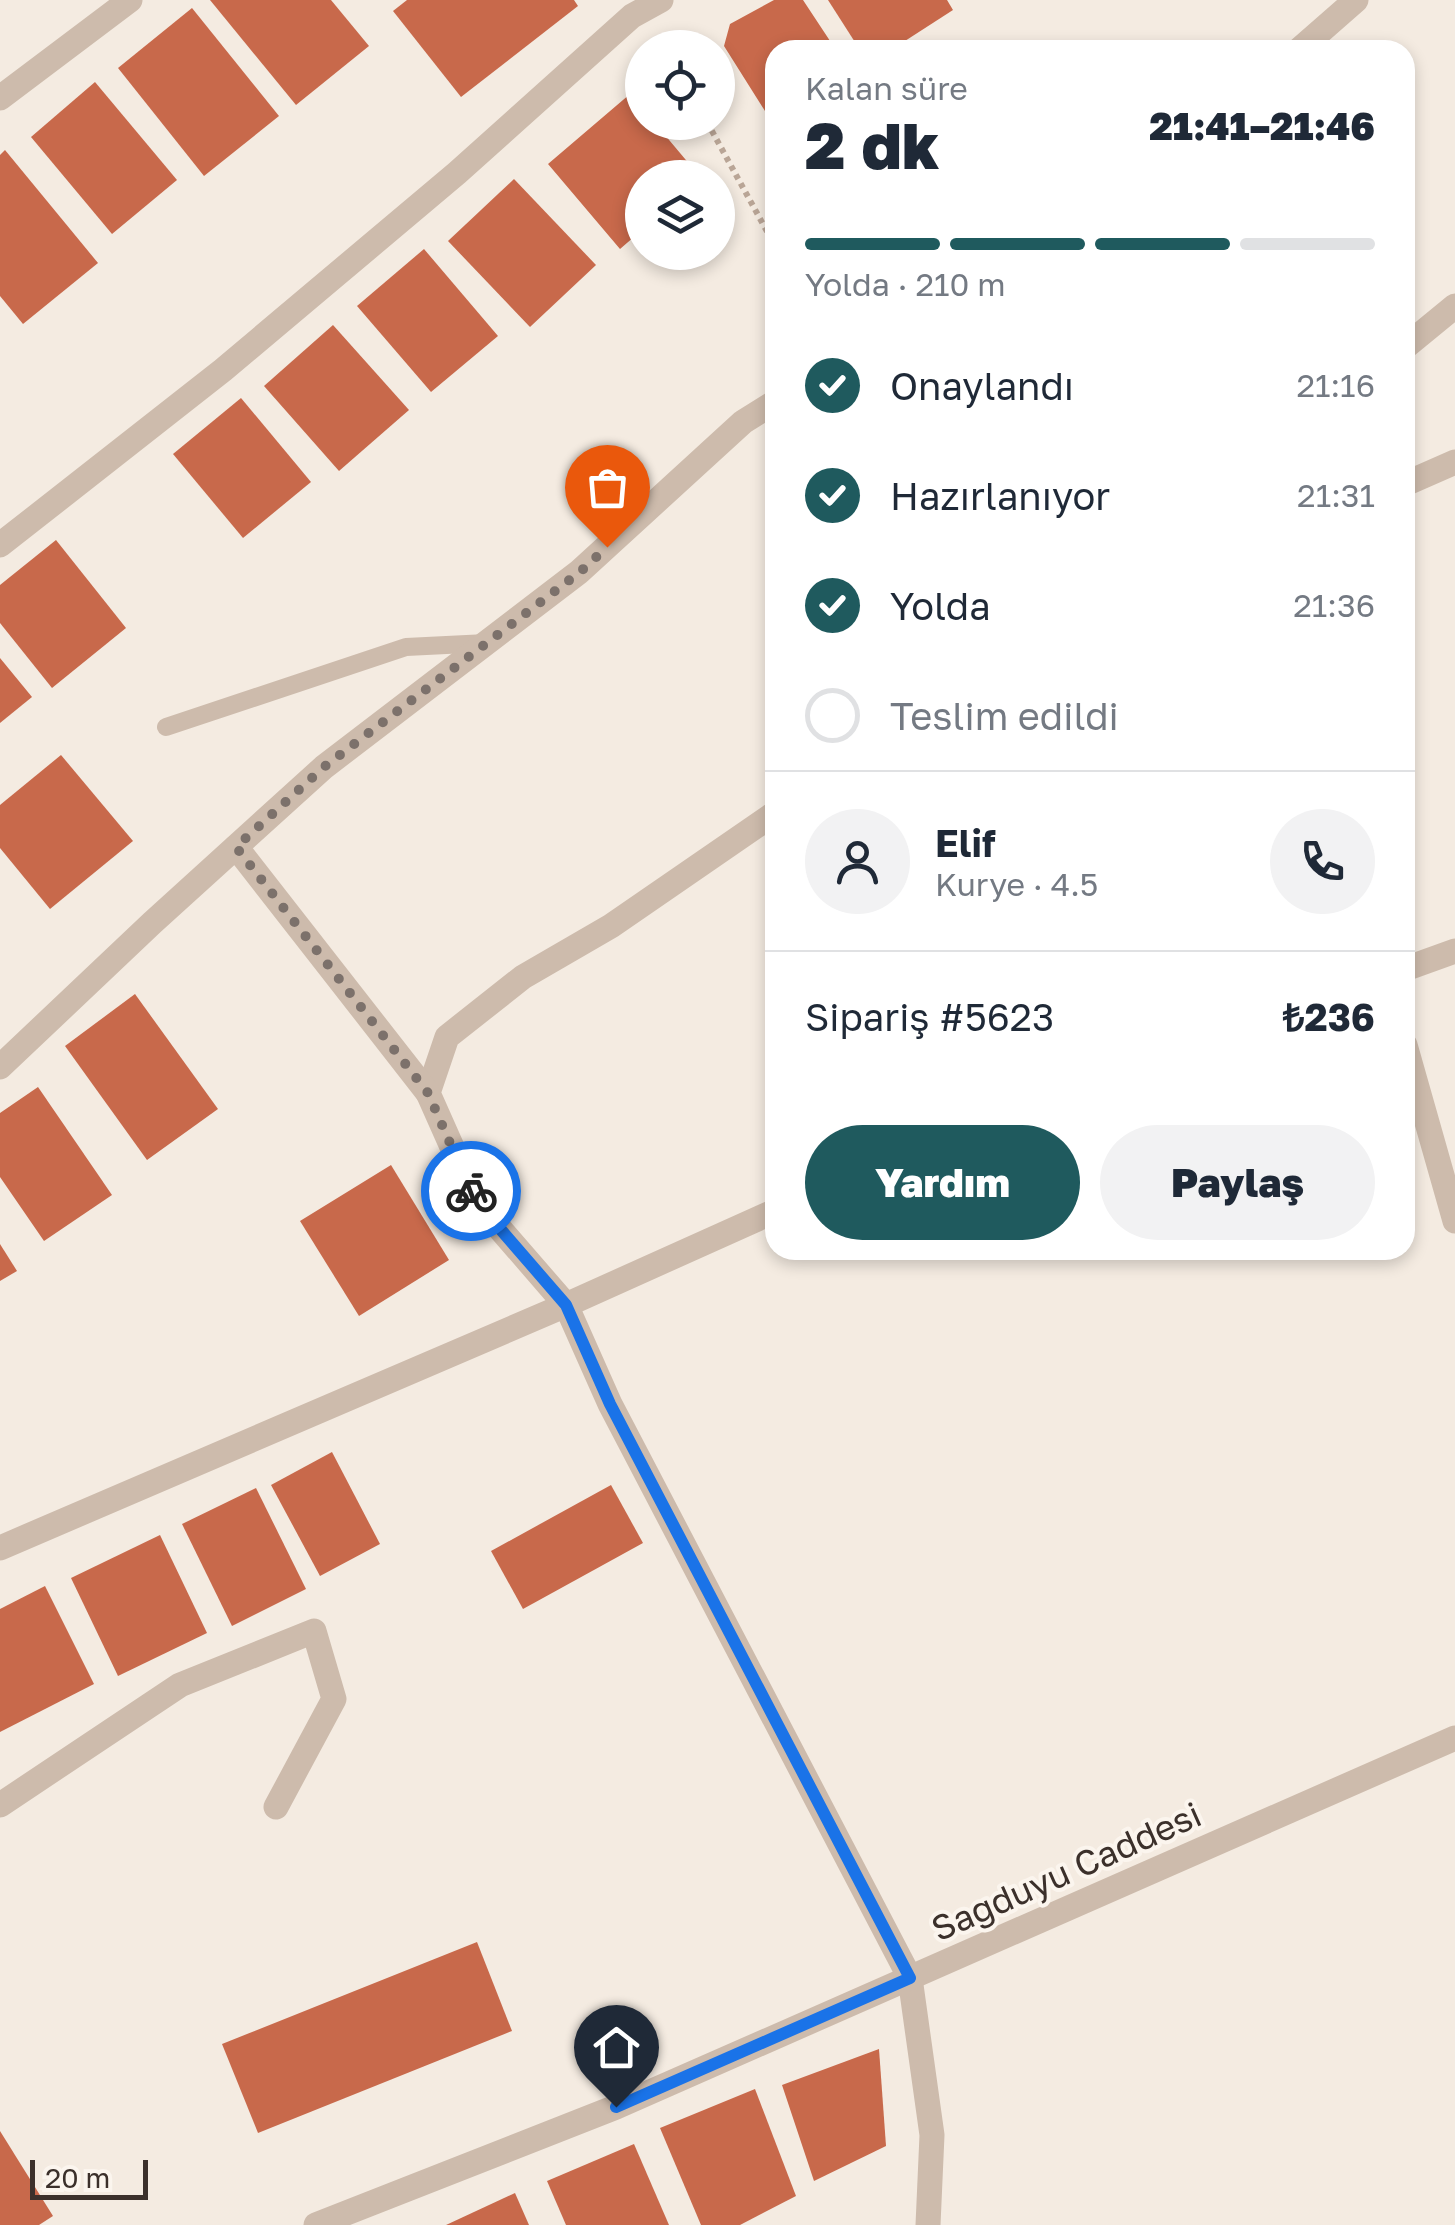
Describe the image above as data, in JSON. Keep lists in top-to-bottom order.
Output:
{
  "streets": {
    "street": ["Sağduyu Caddesi"]
  },
  "scale_bar": "20 m",
  "page": {
    "heading": ["2 dk", "Kalan süre", "21:41–21:46"],
    "panel": [
      "Elif",
      "Kurye · 4.5",
      "Sipariş #5623",
      "₺236"
    ],
    "bar": "Yolda · 210 m",
    "list": [
      ["Onaylandı", "21:16"],
      ["Hazırlanıyor", "21:31"],
      ["Yolda", "21:36"],
      "Teslim edildi"
    ],
    "buttons": ["Yardım", "Paylaş"],
    "scale": "20 m"
  }
}
